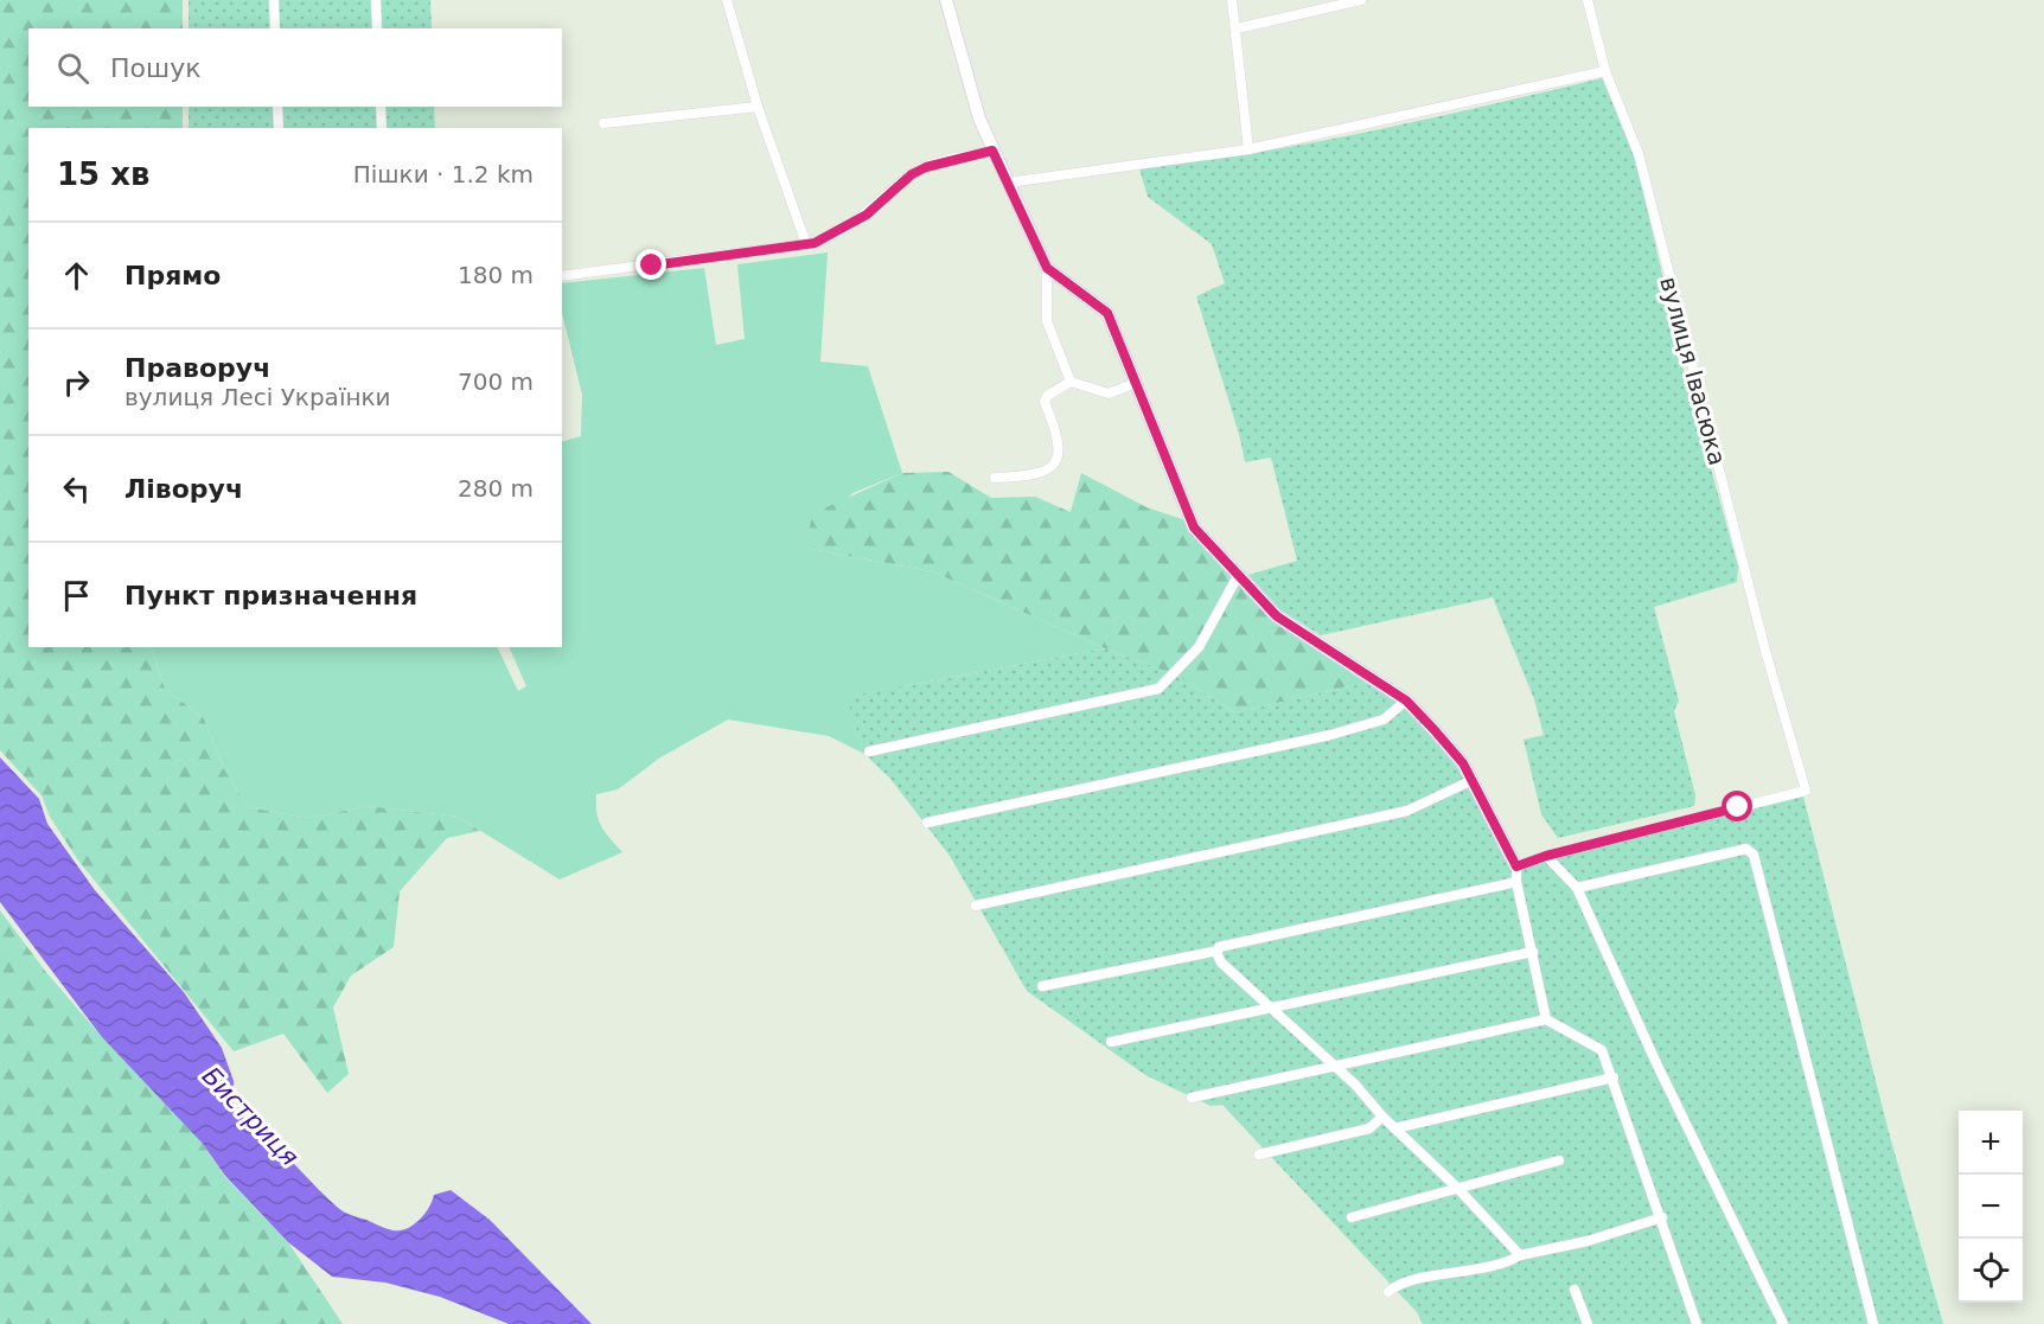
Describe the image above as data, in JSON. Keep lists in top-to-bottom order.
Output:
{
  "streets": {
    "street": ["вулиця Івасюка"]
  },
  "water": ["Бистриця"],
  "page": {
    "search": "Пошук",
    "heading": ["15 хв", "Пішки · 1.2 km"],
    "list": [
      ["Прямо", "180 m"],
      ["Праворуч", "вулиця Лесі Українки", "700 m"],
      ["Ліворуч", "280 m"],
      "Пункт призначення"
    ],
    "map_buttons": ["+", "−"]
  }
}
